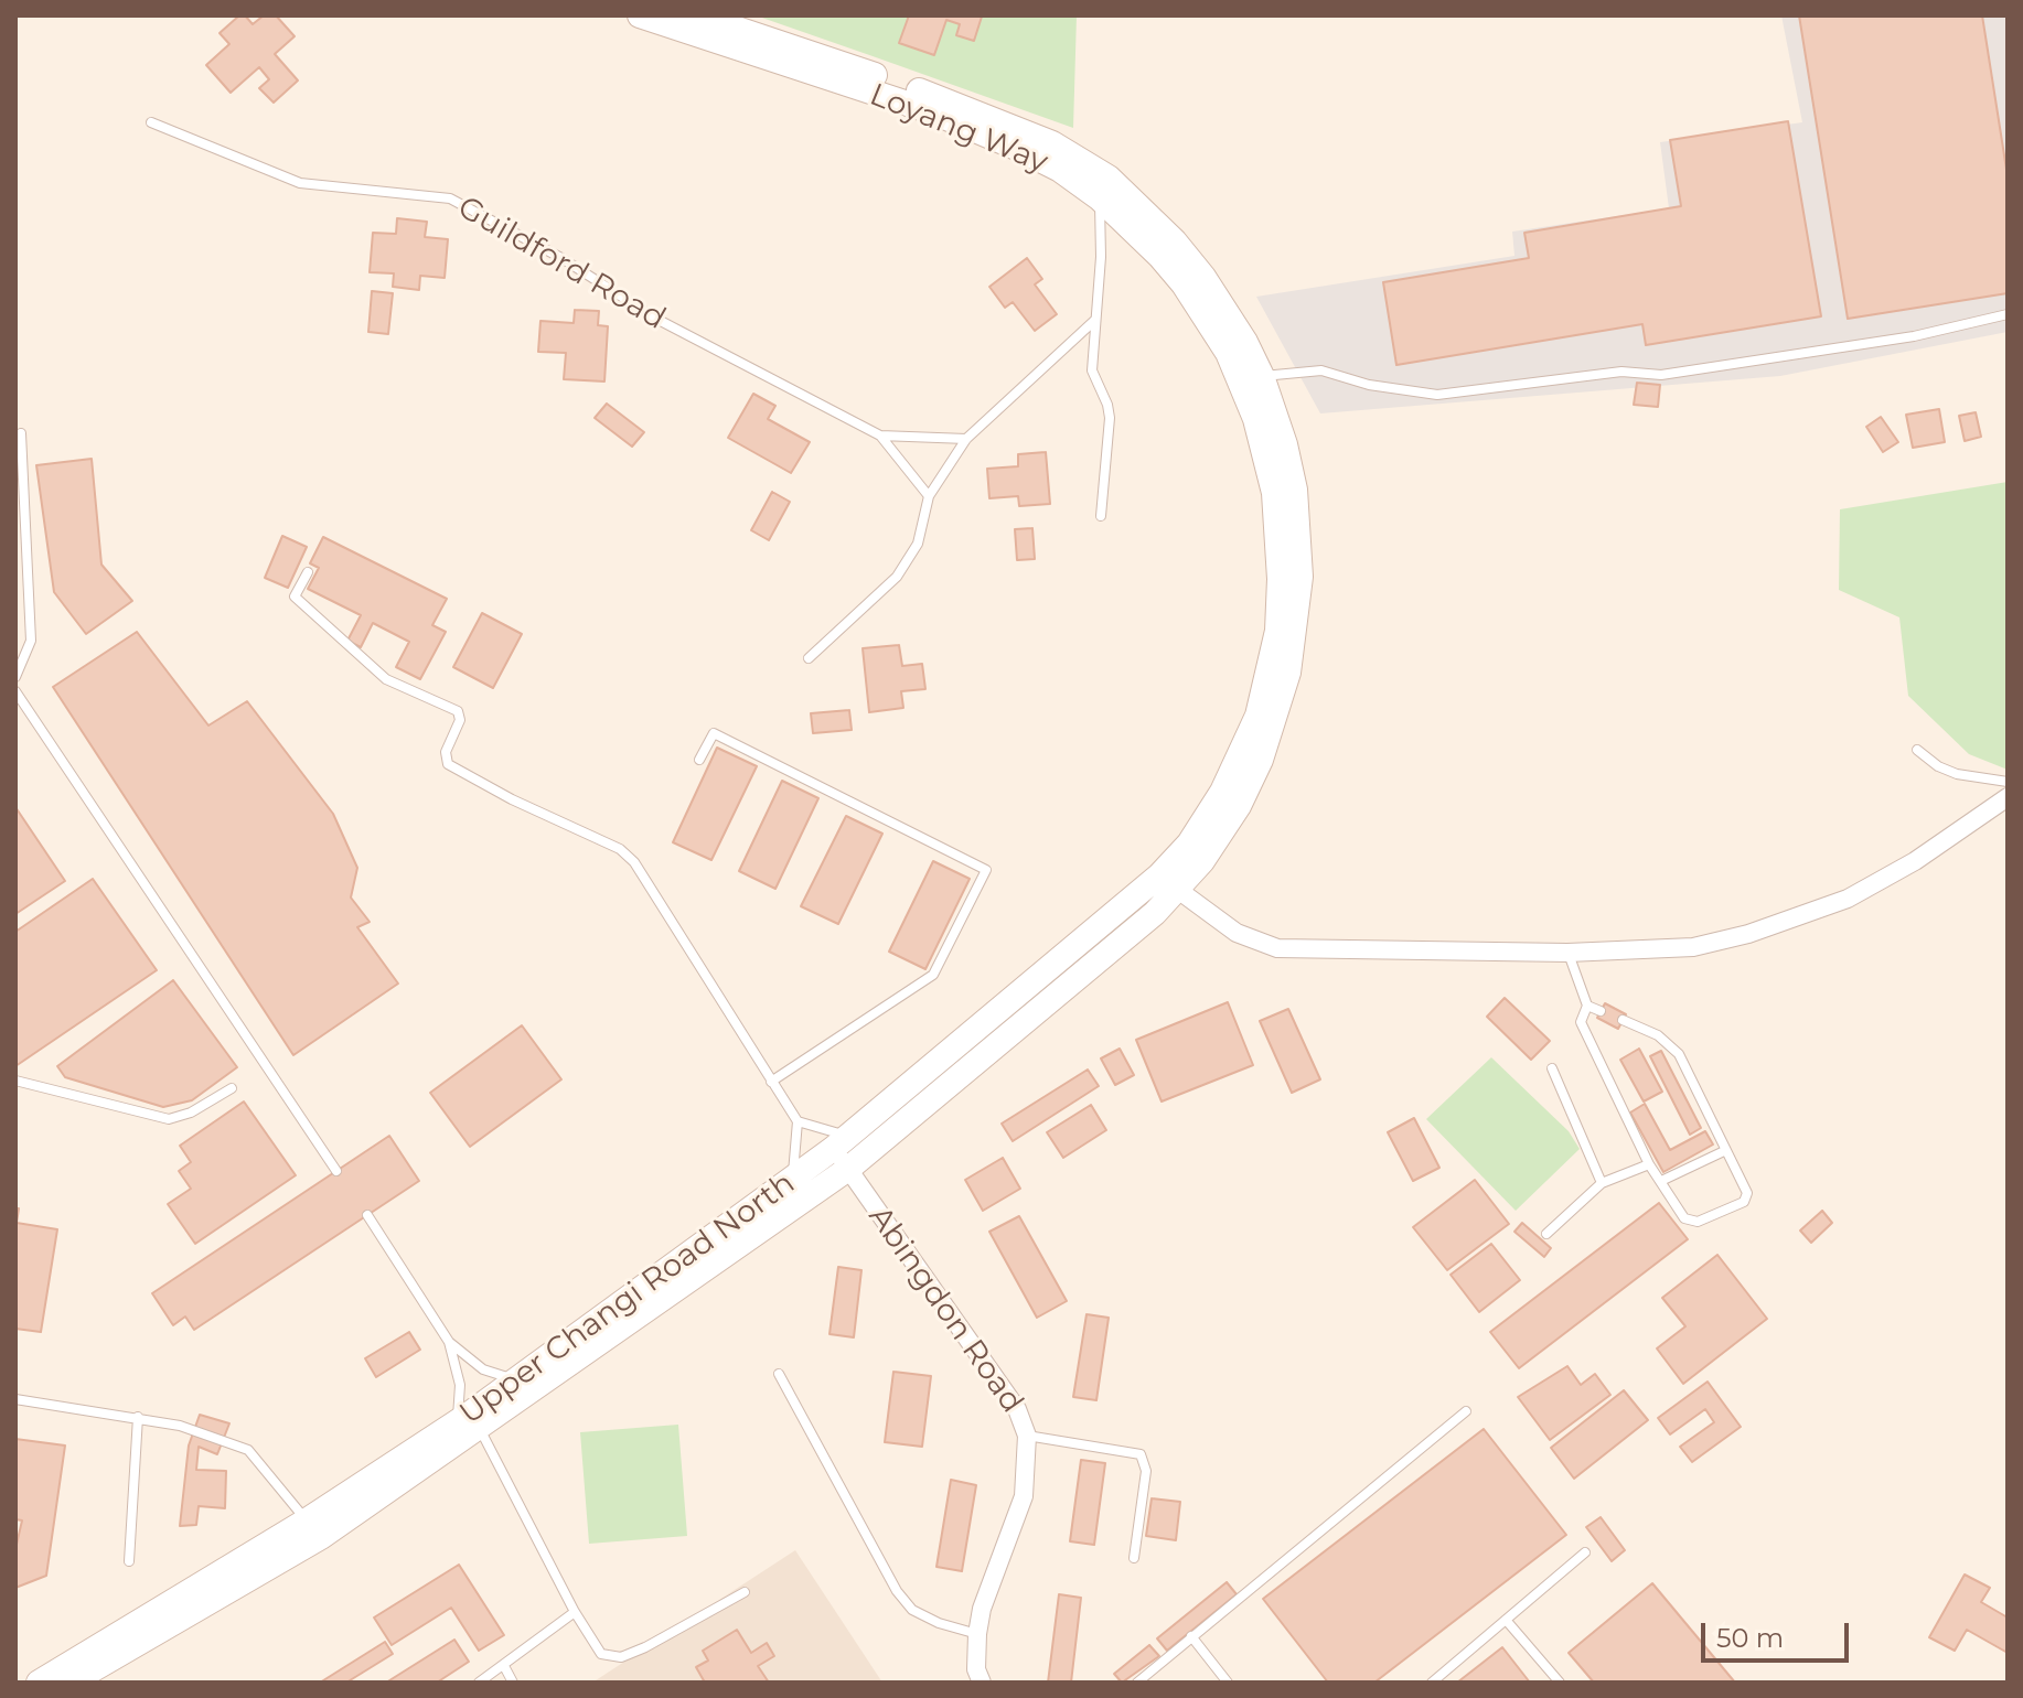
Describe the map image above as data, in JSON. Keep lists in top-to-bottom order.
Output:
{
  "streets": {
    "street": ["Loyang Way", "Upper Changi Road North", "Abingdon Road"],
    "lane": ["Guildford Road"]
  },
  "crossings": [
    ["Loyang Way", "Upper Changi Road North"],
    ["Upper Changi Road North", "Abingdon Road"]
  ],
  "scale_bar": "50 m"
}
